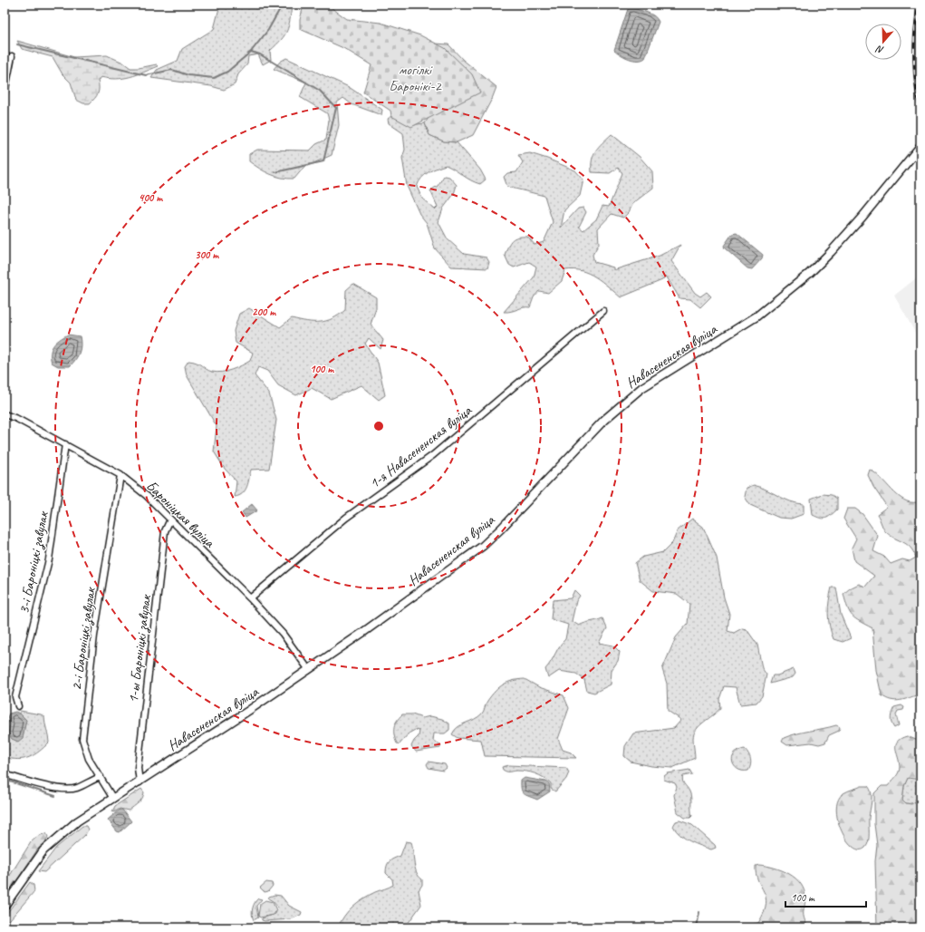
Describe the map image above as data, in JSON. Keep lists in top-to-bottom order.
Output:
{
  "streets": {
    "main road": ["Навасененская вуліца"],
    "street": [
      "1-я Навасененская вуліца",
      "Бароніцкая вуліца",
      "3-і Бароніцкі завулак",
      "2-і Бароніцкі завулак",
      "1-ы Бароніцкі завулак"
    ]
  },
  "crossings": [
    ["Навасененская вуліца", "Бароніцкая вуліца"],
    ["Навасененская вуліца", "2-і Бароніцкі завулак"],
    ["Навасененская вуліца", "1-ы Бароніцкі завулак"],
    ["1-я Навасененская вуліца", "Бароніцкая вуліца"],
    ["Бароніцкая вуліца", "3-і Бароніцкі завулак"],
    ["Бароніцкая вуліца", "2-і Бароніцкі завулак"],
    ["Бароніцкая вуліца", "1-ы Бароніцкі завулак"]
  ],
  "parks": ["могілкі Баронікі-2"],
  "scale_bar": "100 m",
  "north": "bottom",
  "rings": [
    "400 m",
    "300 m",
    "200 m",
    "100 m"
  ]
}
